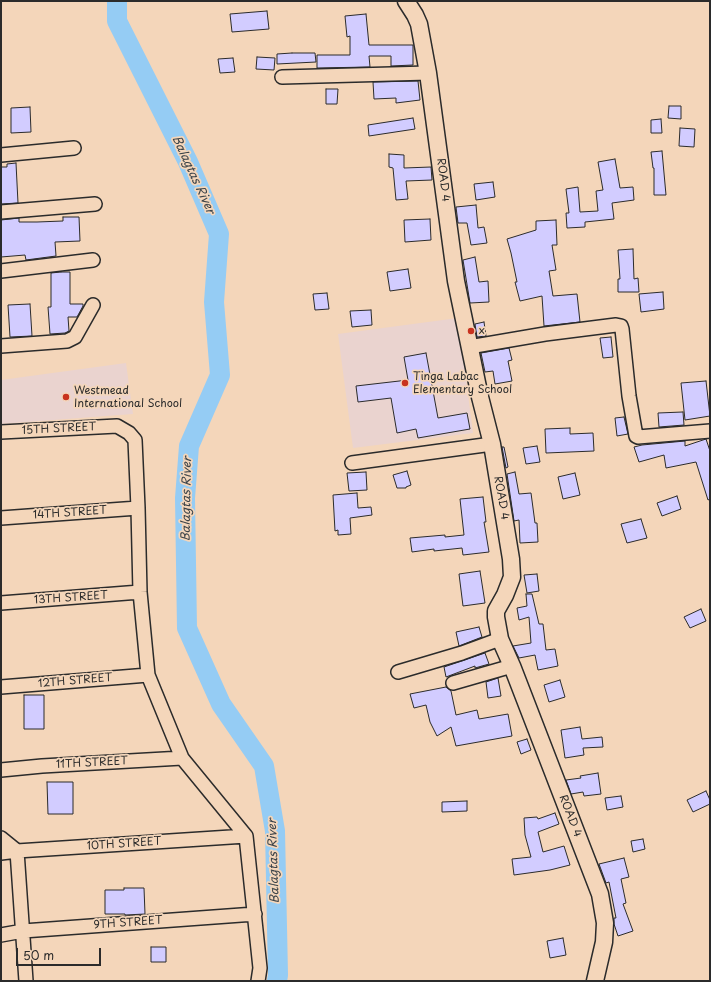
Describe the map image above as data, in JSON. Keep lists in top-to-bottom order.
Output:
{
  "streets": {
    "street": [
      "ROAD 4",
      "15TH STREET",
      "14TH STREET",
      "13TH STREET",
      "12TH STREET",
      "11TH STREET",
      "10TH STREET",
      "9TH STREET"
    ]
  },
  "crossings": [
    ["15TH STREET", "14TH STREET"]
  ],
  "water": ["Balagtas River"],
  "places": ["x", "Tinga Labac Elementary School", "Westmead International School"],
  "scale_bar": "50 m"
}
